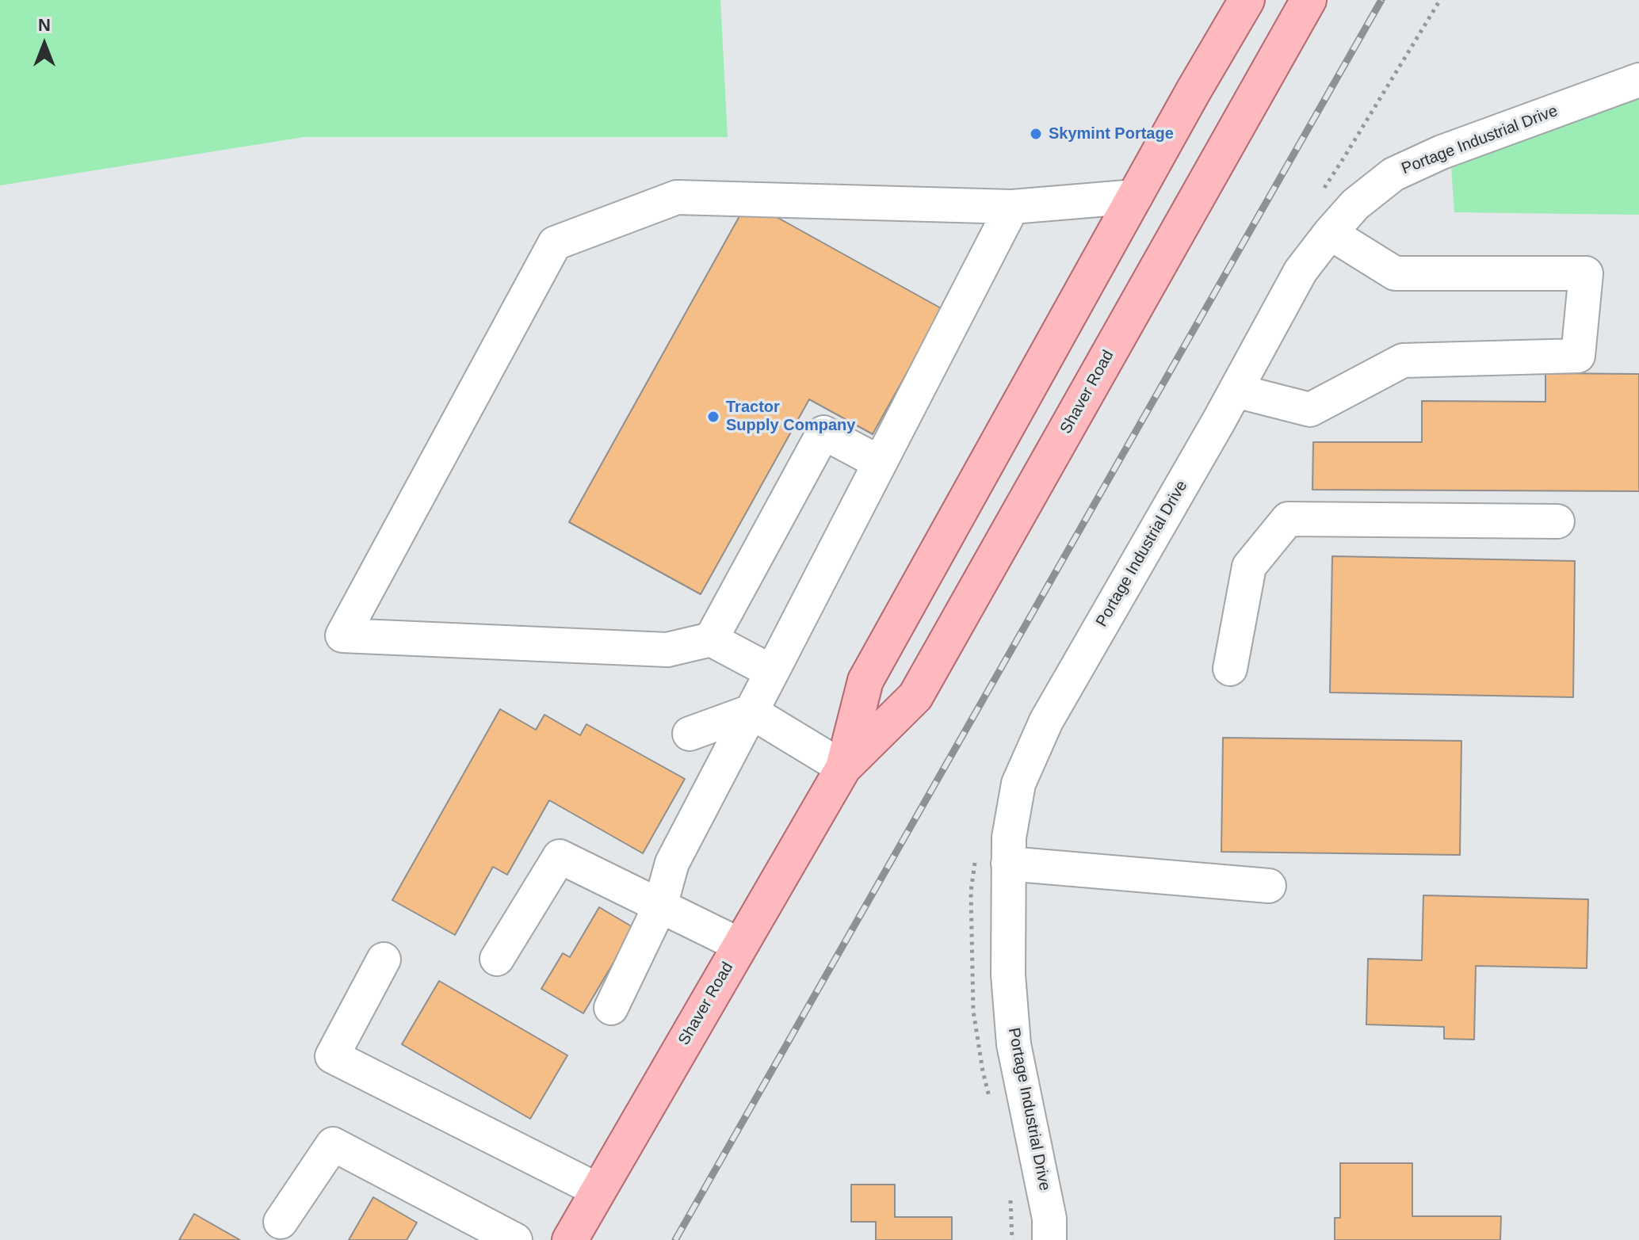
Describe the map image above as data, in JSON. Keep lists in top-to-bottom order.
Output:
{
  "streets": {
    "main road": ["Shaver Road"],
    "street": ["Portage Industrial Drive"]
  },
  "places": ["Skymint Portage", "Tractor Supply Company"],
  "north": "top"
}
